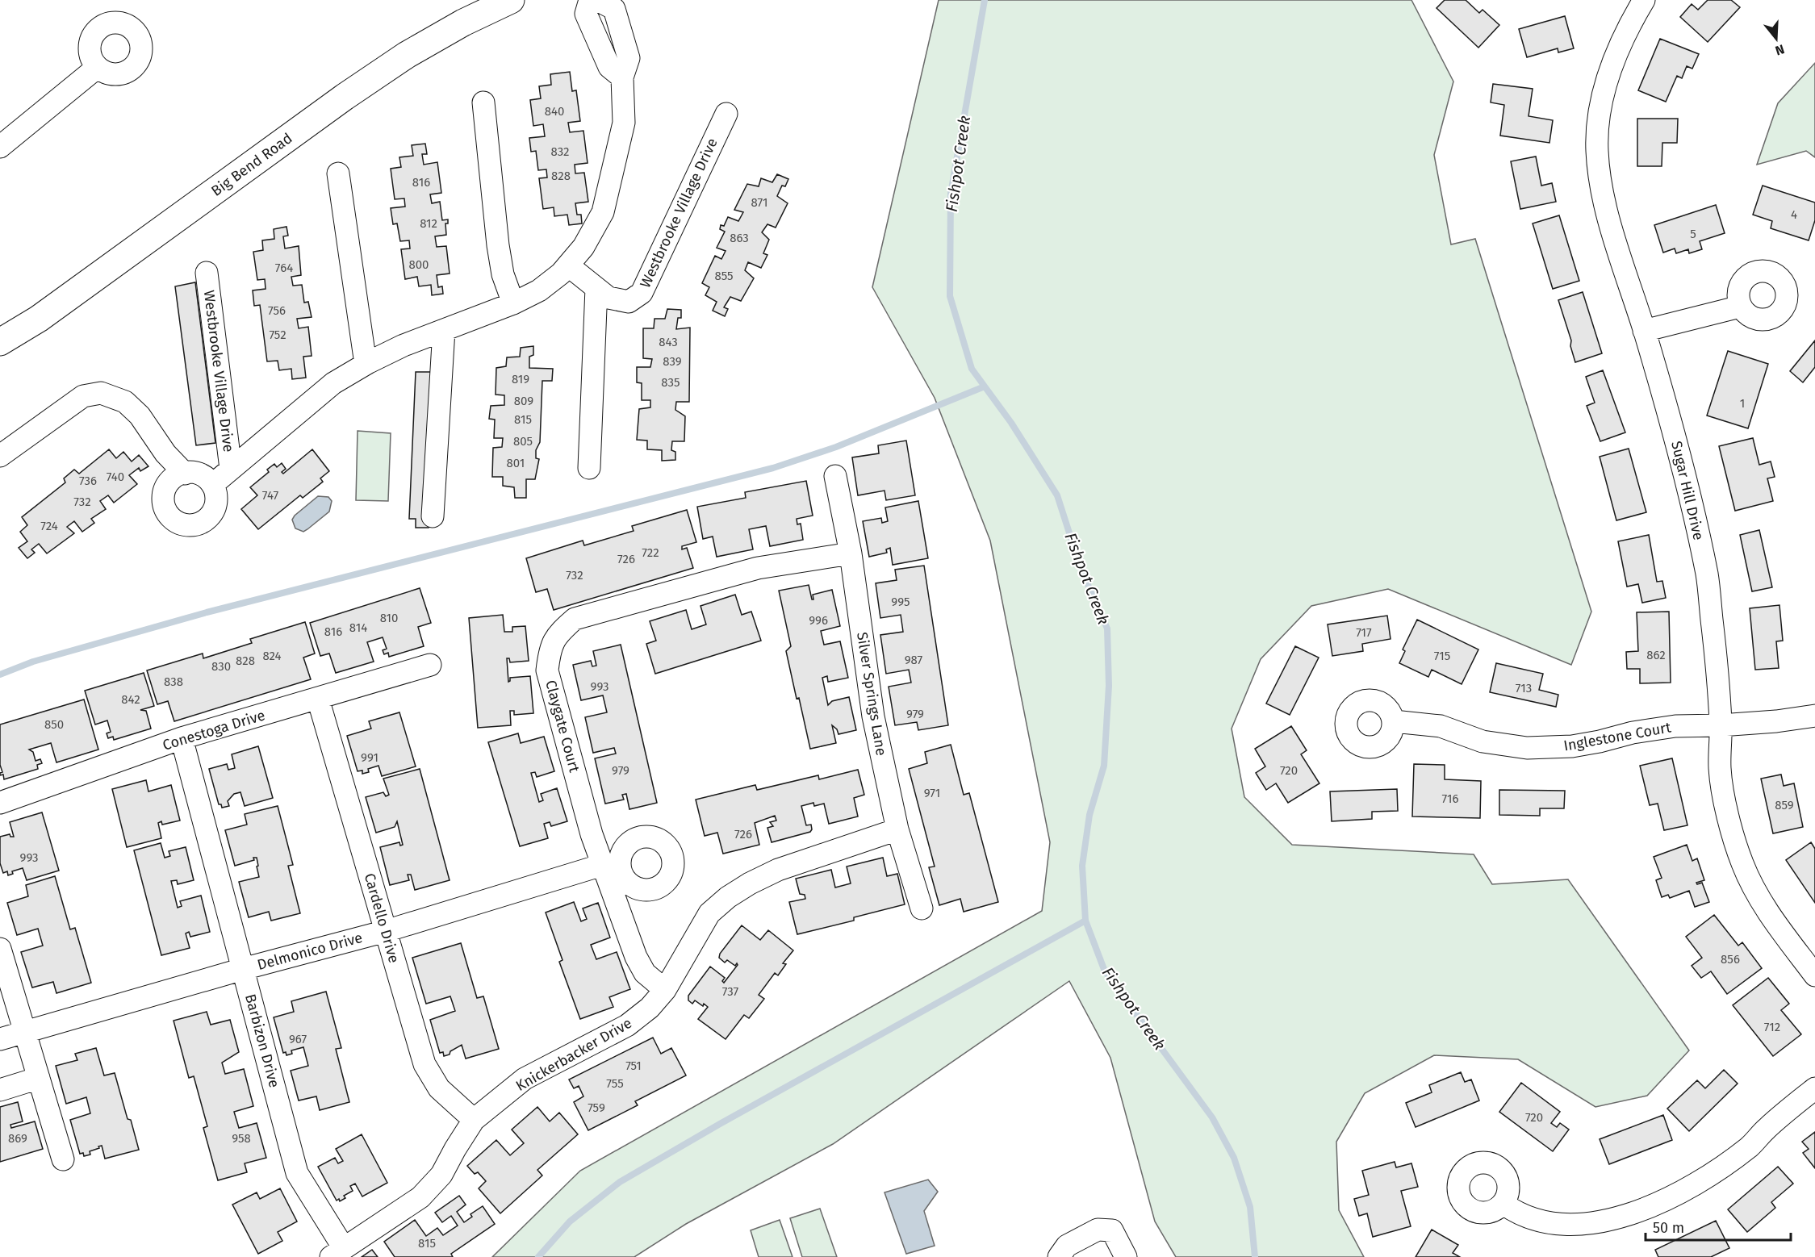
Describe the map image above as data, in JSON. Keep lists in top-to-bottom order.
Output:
{
  "streets": {
    "main road": ["Big Bend Road"],
    "street": [
      "Westbrooke Village Drive",
      "Sugar Hill Drive",
      "Silver Springs Lane",
      "Claygate Court",
      "Conestoga Drive",
      "Inglestone Court",
      "Cardello Drive",
      "Delmonico Drive",
      "Barbizon Drive",
      "Knickerbacker Drive"
    ]
  },
  "crossings": [
    ["Sugar Hill Drive", "Inglestone Court"],
    ["Silver Springs Lane", "Claygate Court"],
    ["Silver Springs Lane", "Knickerbacker Drive"],
    ["Claygate Court", "Delmonico Drive"],
    ["Claygate Court", "Knickerbacker Drive"],
    ["Conestoga Drive", "Cardello Drive"],
    ["Conestoga Drive", "Barbizon Drive"],
    ["Cardello Drive", "Delmonico Drive"],
    ["Cardello Drive", "Knickerbacker Drive"],
    ["Delmonico Drive", "Barbizon Drive"],
    ["Barbizon Drive", "Knickerbacker Drive"]
  ],
  "water": ["Fishpot Creek"],
  "house_numbers": [
    "840",
    "832",
    "828",
    "816",
    "871",
    "4",
    "812",
    "5",
    "863",
    "800",
    "764",
    "855",
    "756",
    "752",
    "843",
    "839",
    "819",
    "835",
    "809",
    "1",
    "815",
    "805",
    "801",
    "740",
    "736",
    "747",
    "732",
    "724",
    "722",
    "726",
    "732",
    "995",
    "810",
    "996",
    "814",
    "816",
    "717",
    "862",
    "824",
    "715",
    "987",
    "828",
    "830",
    "838",
    "993",
    "713",
    "842",
    "979",
    "850",
    "991",
    "979",
    "720",
    "971",
    "716",
    "859",
    "726",
    "993",
    "856",
    "737",
    "712",
    "967",
    "751",
    "755",
    "759",
    "720",
    "869",
    "958",
    "815"
  ],
  "scale_bar": "50 m",
  "north": "bottom"
}
